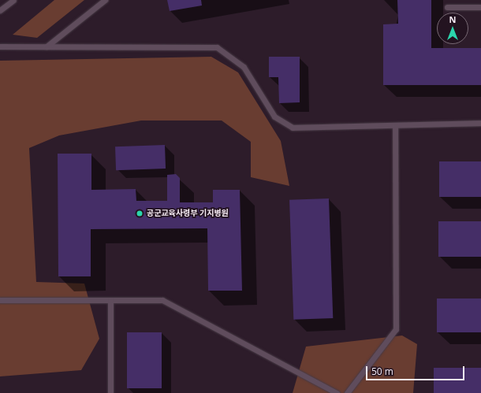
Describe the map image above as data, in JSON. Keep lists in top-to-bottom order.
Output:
{
  "places": ["공군교육사령부 기지병원"],
  "scale_bar": "50 m",
  "north": "top"
}
